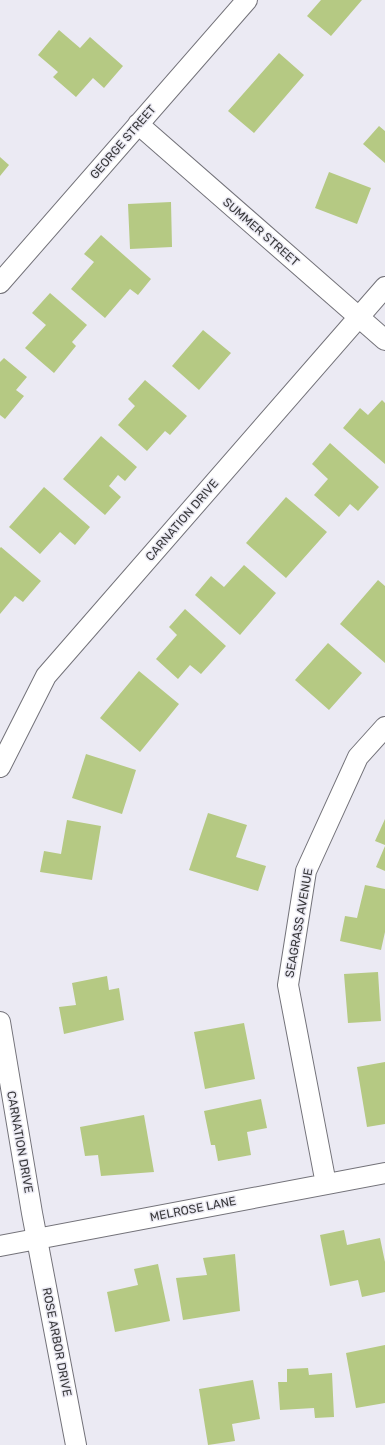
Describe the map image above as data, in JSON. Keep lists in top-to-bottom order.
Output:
{
  "streets": {
    "street": [
      "GEORGE STREET",
      "SUMMER STREET",
      "CARNATION DRIVE",
      "SEAGRASS AVENUE",
      "MELROSE LANE",
      "ROSE ARBOR DRIVE"
    ]
  },
  "crossings": [
    ["GEORGE STREET", "SUMMER STREET"],
    ["SUMMER STREET", "CARNATION DRIVE"],
    ["CARNATION DRIVE", "MELROSE LANE"],
    ["CARNATION DRIVE", "ROSE ARBOR DRIVE"],
    ["SEAGRASS AVENUE", "MELROSE LANE"],
    ["MELROSE LANE", "ROSE ARBOR DRIVE"]
  ]
}
